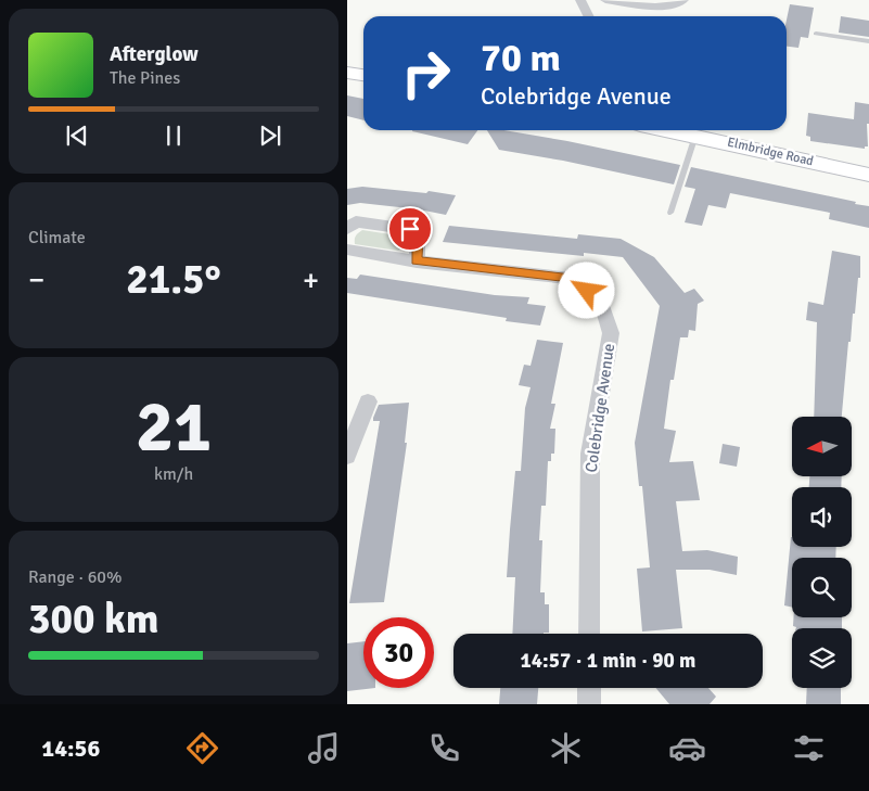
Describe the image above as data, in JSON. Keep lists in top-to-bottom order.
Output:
{
  "streets": {
    "street": ["Elmbridge Road", "Colebridge Avenue"]
  },
  "north": "left",
  "page": {
    "turn": ["70 m", "Colebridge Avenue"],
    "song": ["Afterglow", "The Pines"],
    "tile": [
      "Climate",
      ["21", "km/h"],
      ["Range · 60%", "300 km"]
    ],
    "heat": ["−", "21.5°", "+"],
    "limit": "30",
    "trip": "14:57 · 1 min · 90 m",
    "tabs": "14:56"
  }
}
